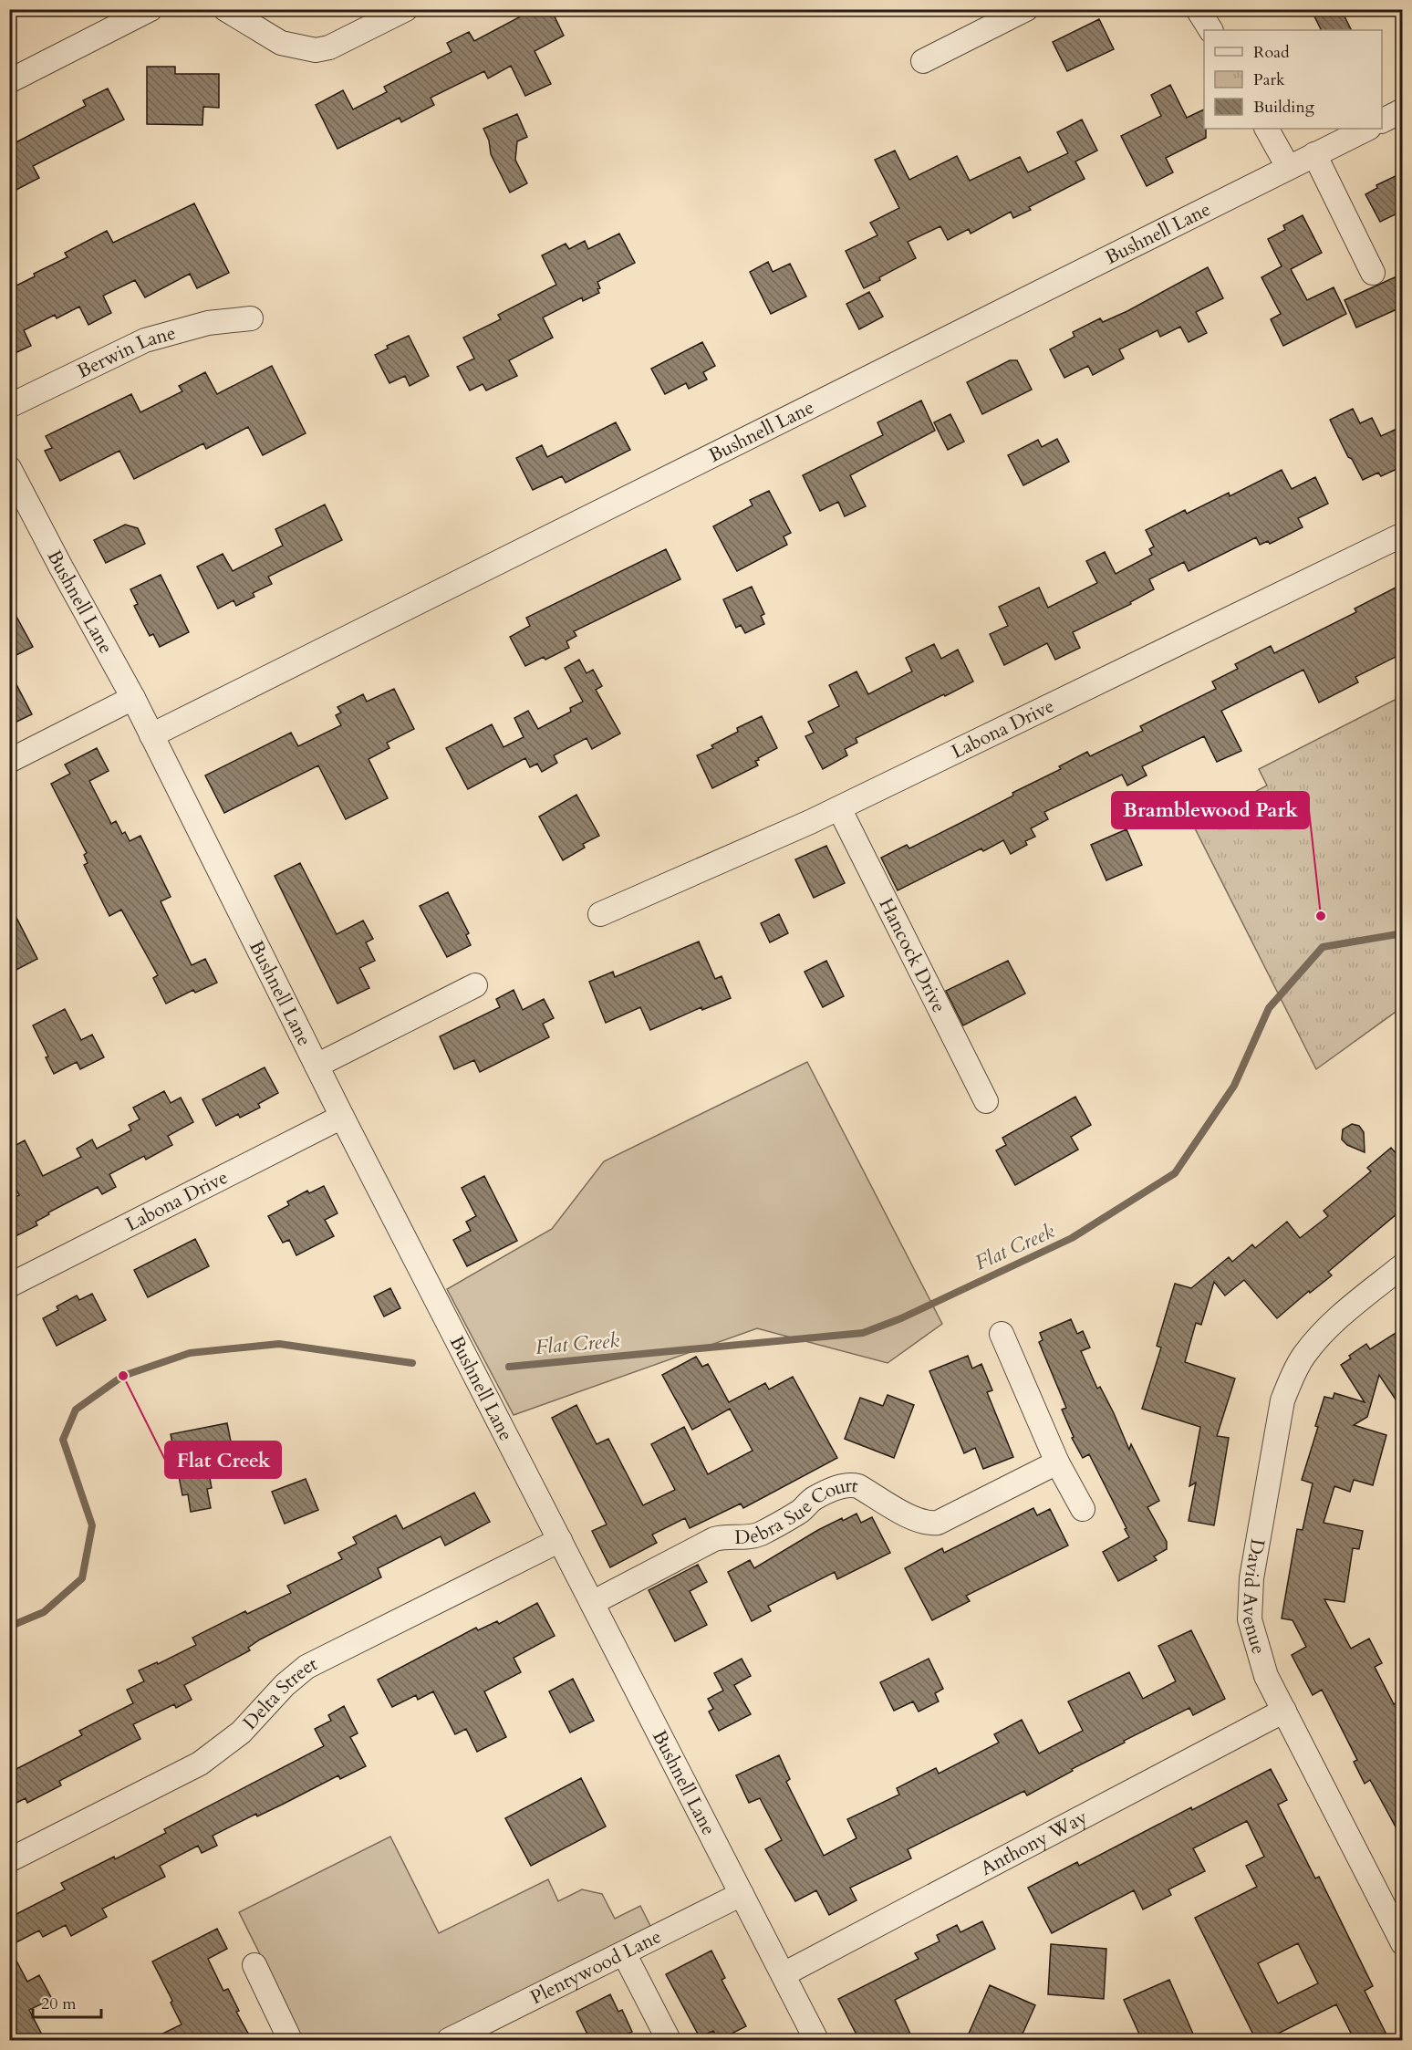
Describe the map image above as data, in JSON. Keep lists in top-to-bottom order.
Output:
{
  "streets": {
    "street": [
      "Bushnell Lane",
      "Berwin Lane",
      "Labona Drive",
      "Hancock Drive",
      "Debra Sue Court",
      "David Avenue",
      "Delta Street",
      "Anthony Way",
      "Plentywood Lane"
    ]
  },
  "crossings": [
    ["Bushnell Lane", "Labona Drive"],
    ["Bushnell Lane", "Debra Sue Court"],
    ["Bushnell Lane", "Delta Street"],
    ["Bushnell Lane", "Anthony Way"],
    ["Bushnell Lane", "Plentywood Lane"],
    ["Labona Drive", "Hancock Drive"],
    ["David Avenue", "Anthony Way"]
  ],
  "water": ["Flat Creek"],
  "places": ["Bramblewood Park", "Flat Creek"],
  "legend": ["Road", "Park", "Building"],
  "scale_bar": "20 m"
}
